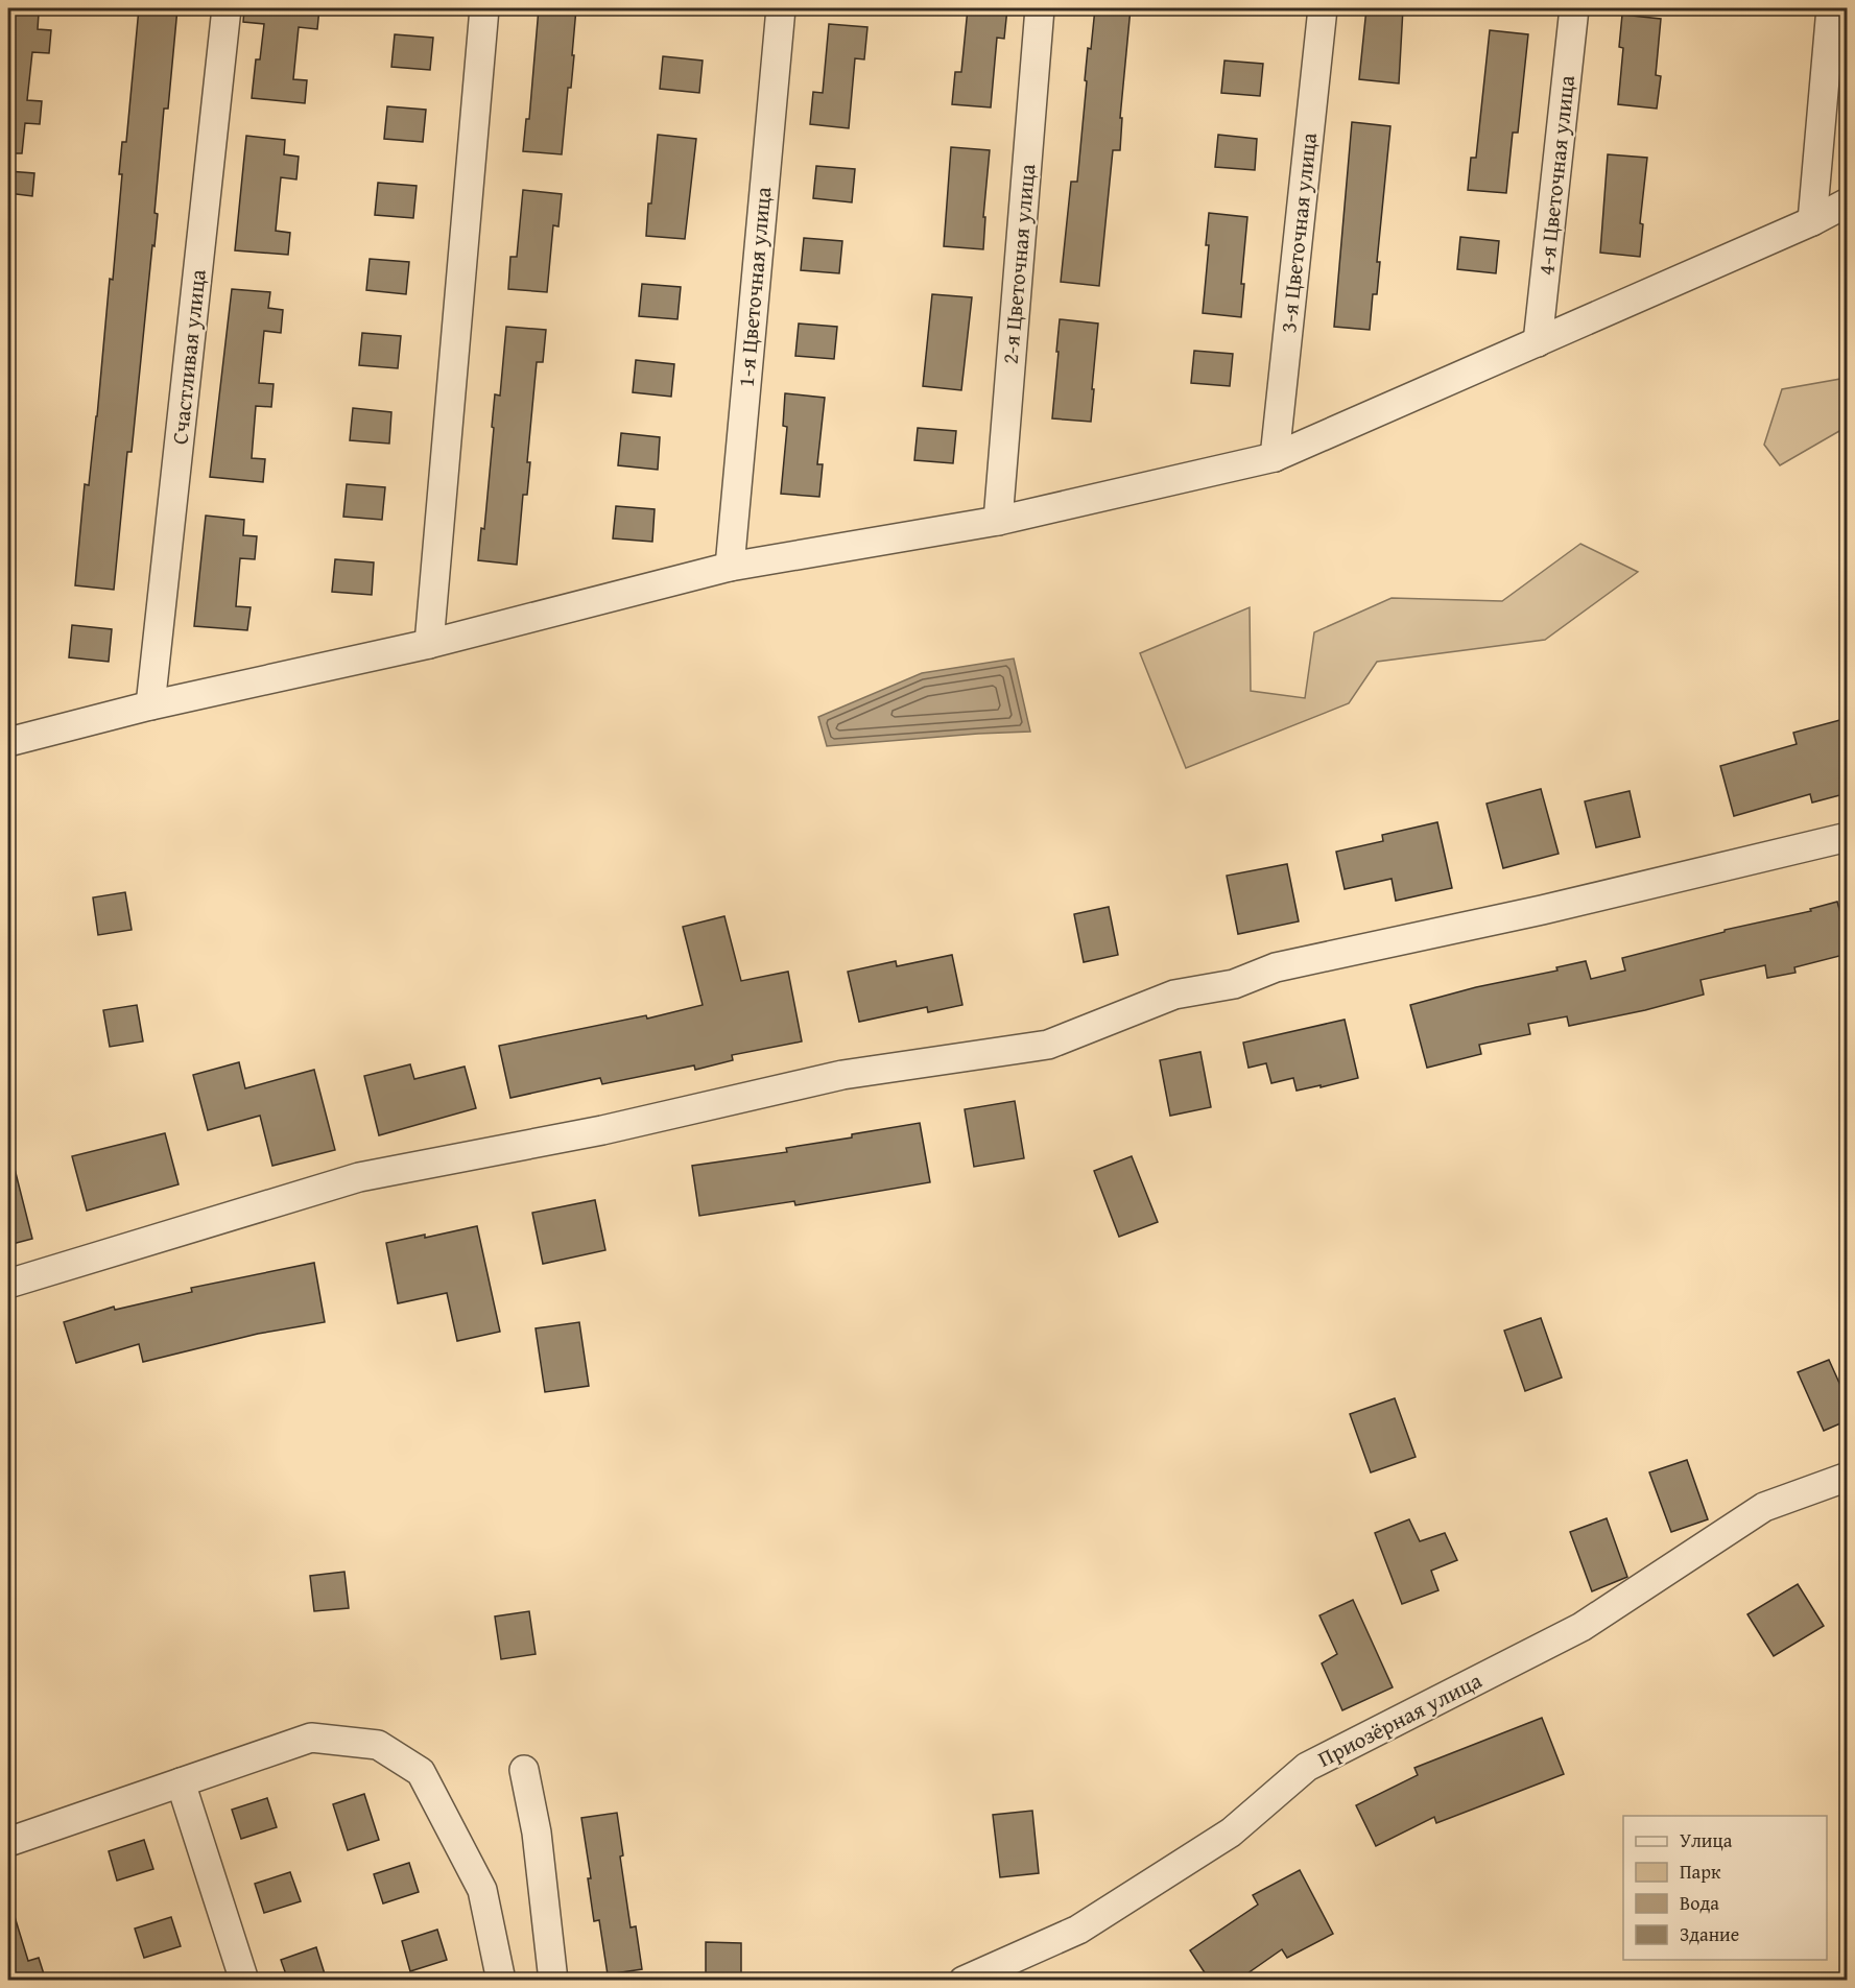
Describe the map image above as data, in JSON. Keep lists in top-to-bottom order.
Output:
{
  "streets": {
    "street": [
      "4-я Цветочная улица",
      "3-я Цветочная улица",
      "2-я Цветочная улица",
      "1-я Цветочная улица",
      "Счастливая улица",
      "Приозёрная улица"
    ]
  },
  "legend": [
    "Улица",
    "Парк",
    "Вода",
    "Здание"
  ]
}
